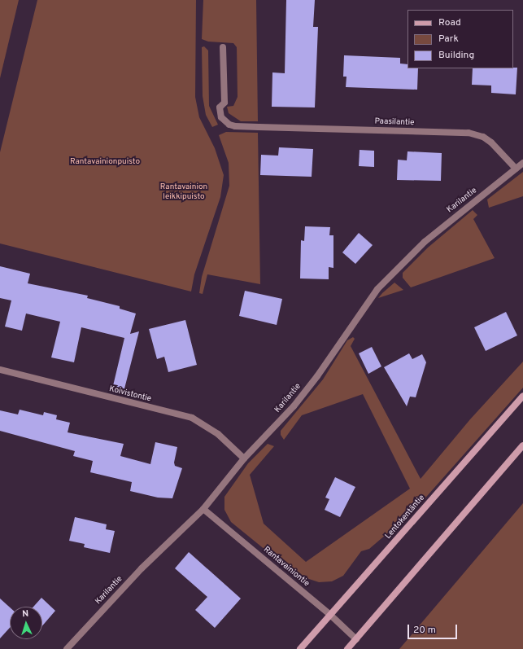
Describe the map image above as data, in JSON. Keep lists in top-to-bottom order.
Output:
{
  "streets": {
    "main road": ["Lentokentäntie"],
    "street": [
      "Paasilantie",
      "Karilantie",
      "Koivistontie",
      "Rantavainiontie"
    ]
  },
  "crossings": [
    ["Paasilantie", "Karilantie"],
    ["Karilantie", "Koivistontie"],
    ["Karilantie", "Rantavainiontie"],
    ["Lentokentäntie", "Rantavainiontie"]
  ],
  "parks": ["Rantavainionpuisto", "Rantavainion leikkipuisto"],
  "legend": ["Road", "Park", "Building"],
  "scale_bar": "20 m",
  "north": "top"
}
